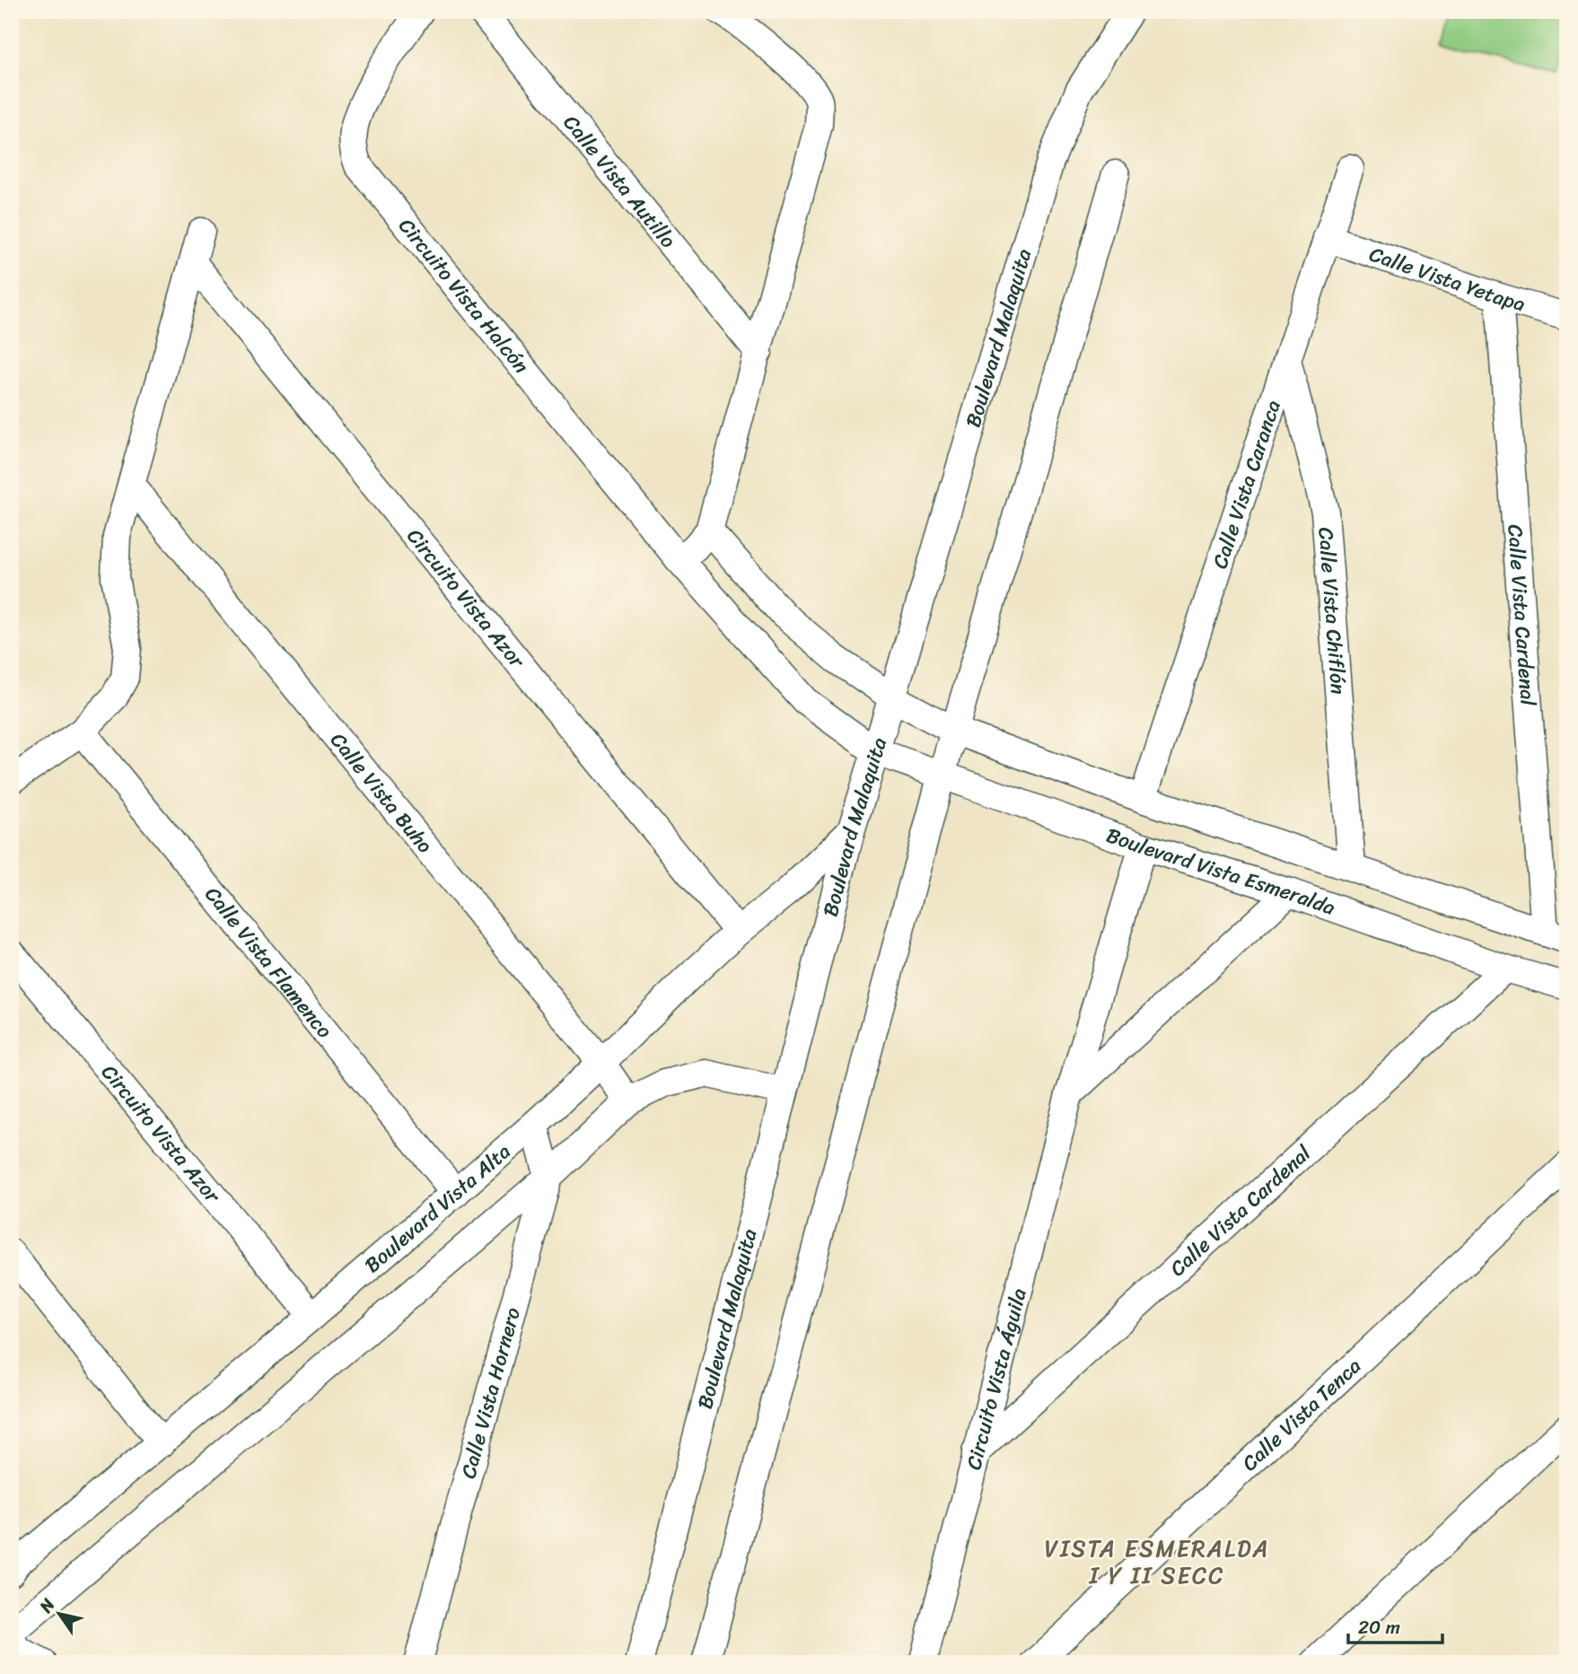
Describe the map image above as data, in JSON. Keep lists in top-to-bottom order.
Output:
{
  "streets": {
    "street": [
      "Calle Vista Autillo",
      "Calle Vista Yetapa",
      "Circuito Vista Halcón",
      "Boulevard Malaquita",
      "Calle Vista Caranca",
      "Circuito Vista Azor",
      "Calle Vista Chiflón",
      "Calle Vista Cardenal",
      "Calle Vista Buho",
      "Boulevard Vista Esmeralda",
      "Calle Vista Flamenco",
      "Boulevard Vista Alta",
      "Circuito Vista Águila",
      "Calle Vista Hornero",
      "Calle Vista Tenca"
    ]
  },
  "crossings": [
    ["Calle Vista Yetapa", "Calle Vista Caranca"],
    ["Calle Vista Yetapa", "Calle Vista Cardenal"],
    ["Circuito Vista Halcón", "Boulevard Malaquita"],
    ["Circuito Vista Halcón", "Boulevard Vista Esmeralda"],
    ["Boulevard Malaquita", "Boulevard Vista Esmeralda"],
    ["Boulevard Malaquita", "Boulevard Vista Alta"],
    ["Calle Vista Caranca", "Calle Vista Chiflón"],
    ["Circuito Vista Azor", "Boulevard Vista Alta"],
    ["Calle Vista Cardenal", "Boulevard Vista Esmeralda"],
    ["Calle Vista Cardenal", "Circuito Vista Águila"],
    ["Calle Vista Buho", "Boulevard Vista Alta"],
    ["Boulevard Vista Esmeralda", "Circuito Vista Águila"],
    ["Calle Vista Flamenco", "Boulevard Vista Alta"]
  ],
  "districts": ["VISTA ESMERALDA I Y II SECC"],
  "scale_bar": "20 m",
  "north": "top left"
}
